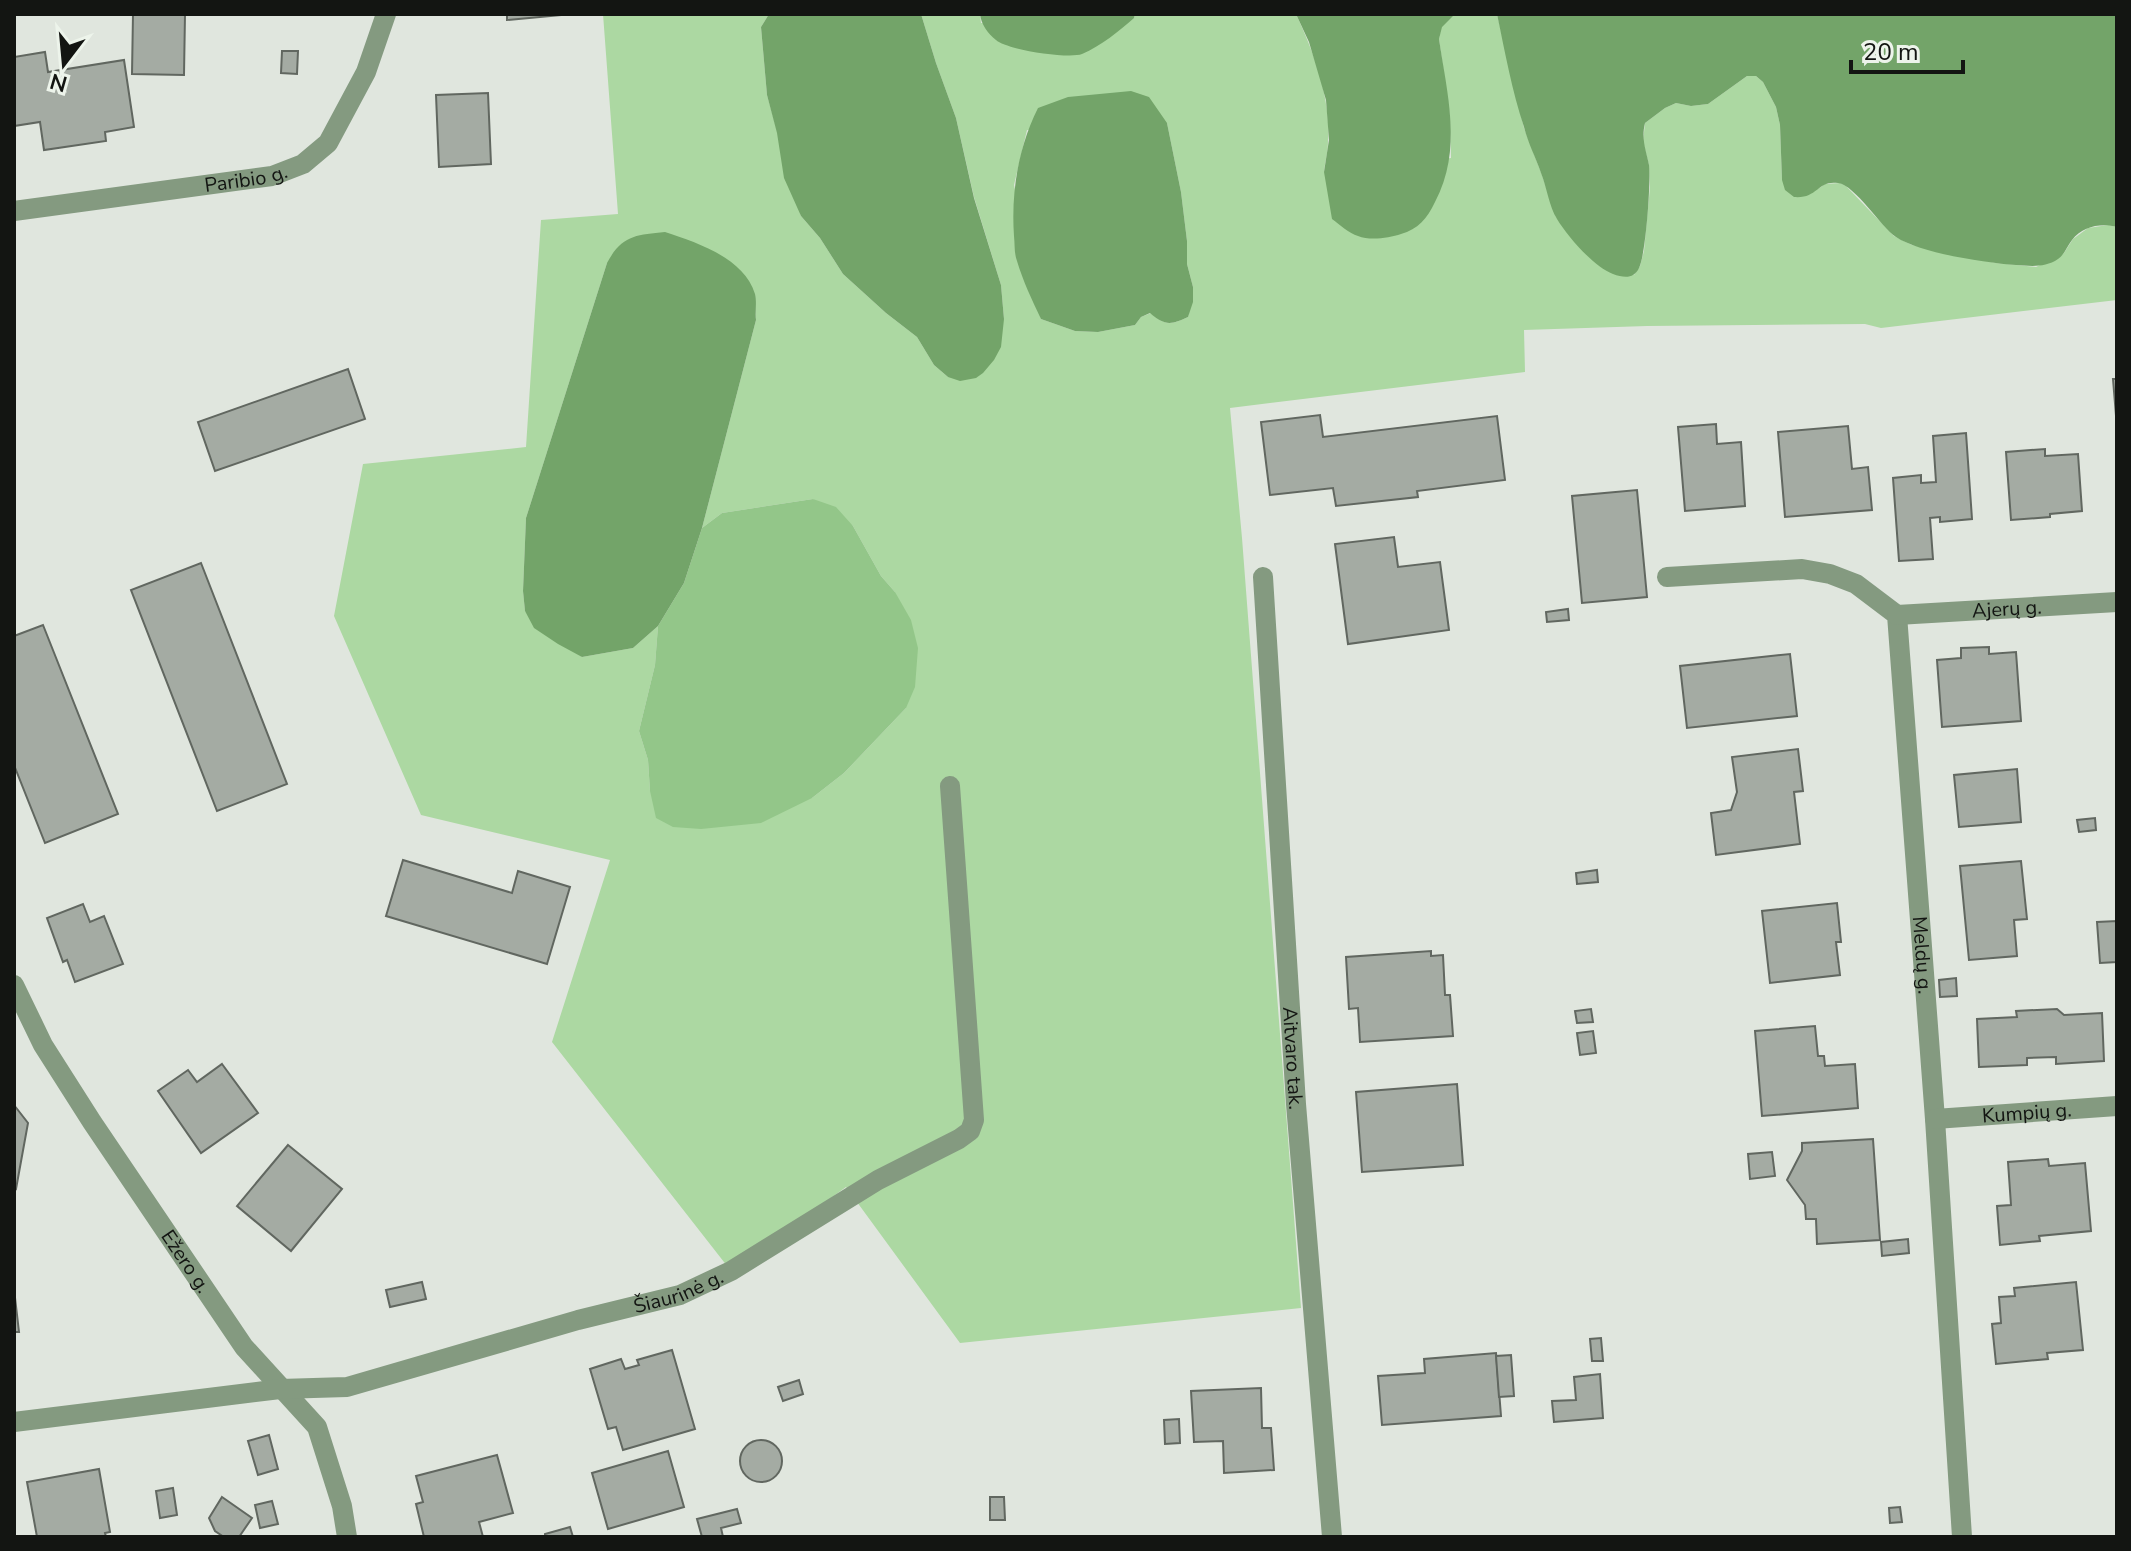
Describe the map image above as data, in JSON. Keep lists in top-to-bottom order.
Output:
{
  "streets": {
    "street": [
      "Paribio g.",
      "Ajerų g.",
      "Meldų g.",
      "Aitvaro tak.",
      "Kumpių g.",
      "Ežero g.",
      "Šiaurinė g."
    ]
  },
  "crossings": [
    ["Ajerų g.", "Meldų g."],
    ["Meldų g.", "Kumpių g."],
    ["Ežero g.", "Šiaurinė g."]
  ],
  "scale_bar": "20 m",
  "north": "bottom"
}
